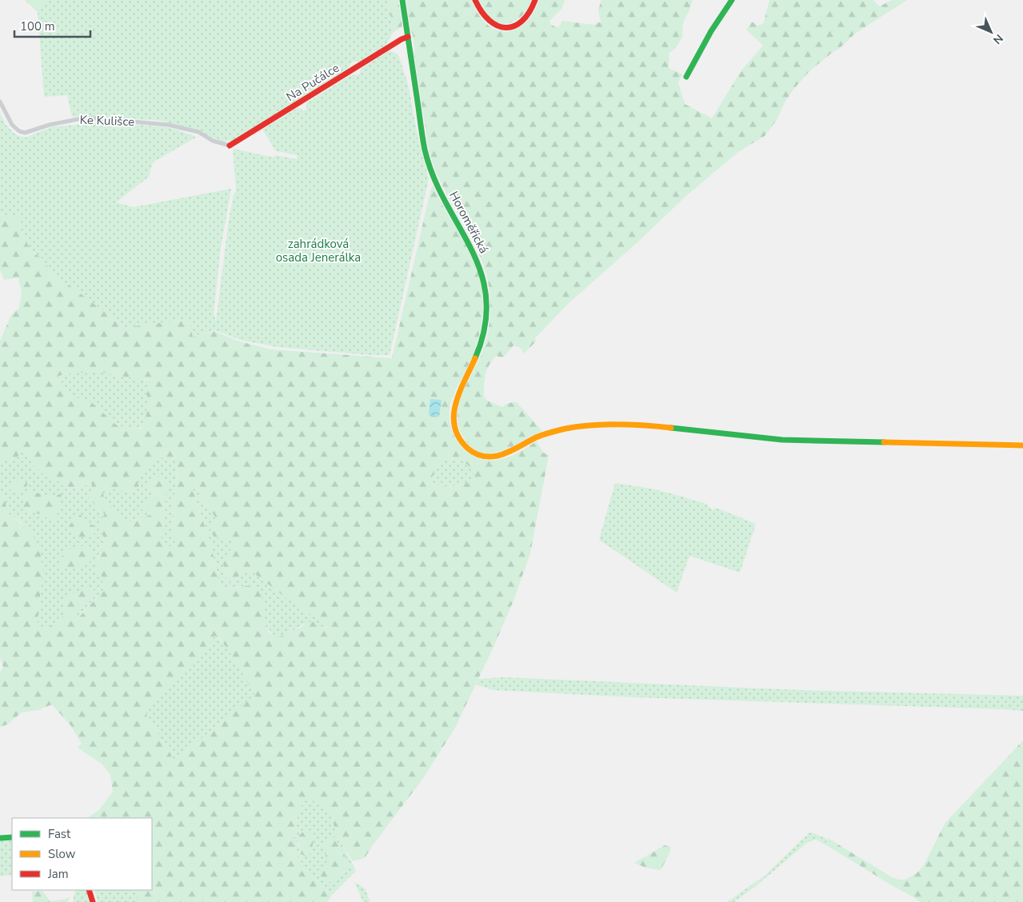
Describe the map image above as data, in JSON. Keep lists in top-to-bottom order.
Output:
{
  "streets": {
    "main road": ["Na Pučálce", "Horoměřická"],
    "street": ["Ke Kulišce"]
  },
  "crossings": [
    ["Na Pučálce", "Ke Kulišce"],
    ["Na Pučálce", "Horoměřická"]
  ],
  "parks": ["zahrádková osada Jenerálka"],
  "legend": ["Fast", "Slow", "Jam"],
  "scale_bar": "100 m",
  "north": "bottom right"
}
